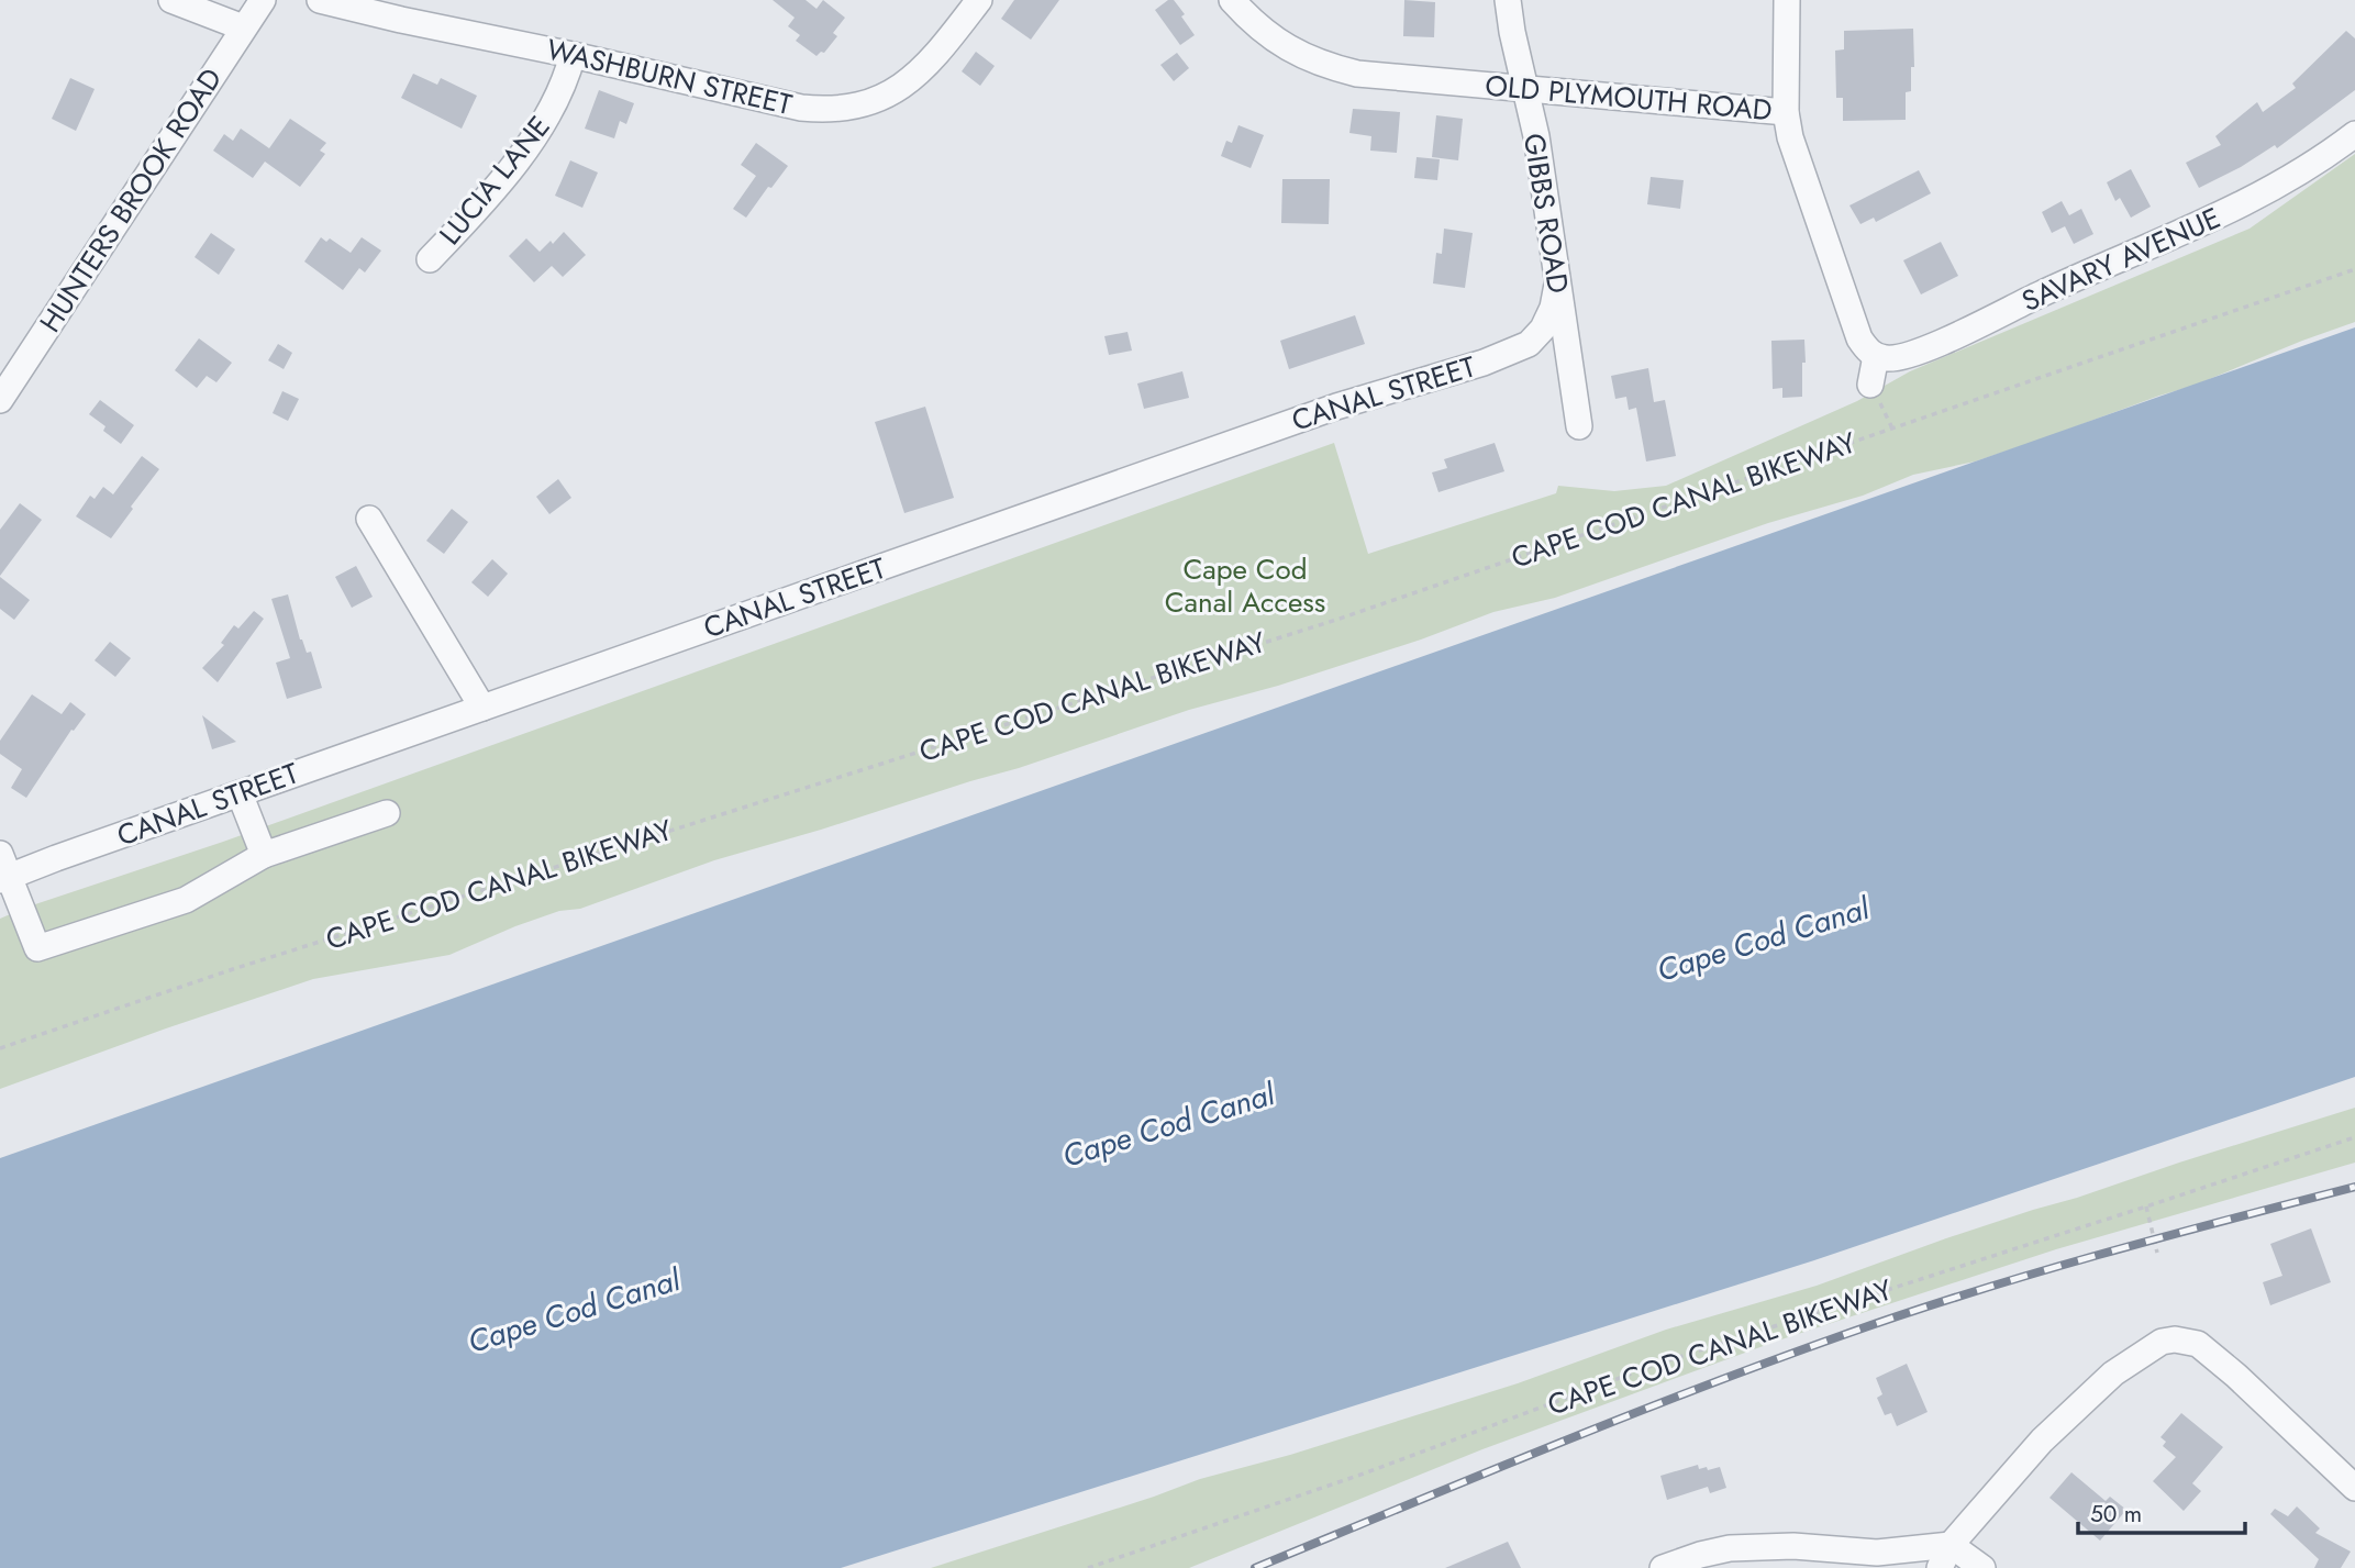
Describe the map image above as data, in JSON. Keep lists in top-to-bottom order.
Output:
{
  "streets": {
    "street": [
      "WASHBURN STREET",
      "OLD PLYMOUTH ROAD",
      "LUCIA LANE",
      "HUNTERS BROOK ROAD",
      "GIBBS ROAD",
      "SAVARY AVENUE",
      "CANAL STREET"
    ],
    "path": ["CAPE COD CANAL BIKEWAY"]
  },
  "crossings": [
    ["WASHBURN STREET", "LUCIA LANE"],
    ["OLD PLYMOUTH ROAD", "GIBBS ROAD"],
    ["OLD PLYMOUTH ROAD", "SAVARY AVENUE"],
    ["GIBBS ROAD", "CANAL STREET"]
  ],
  "water": ["Cape Cod Canal"],
  "parks": ["Cape Cod Canal Access"],
  "scale_bar": "50 m"
}
